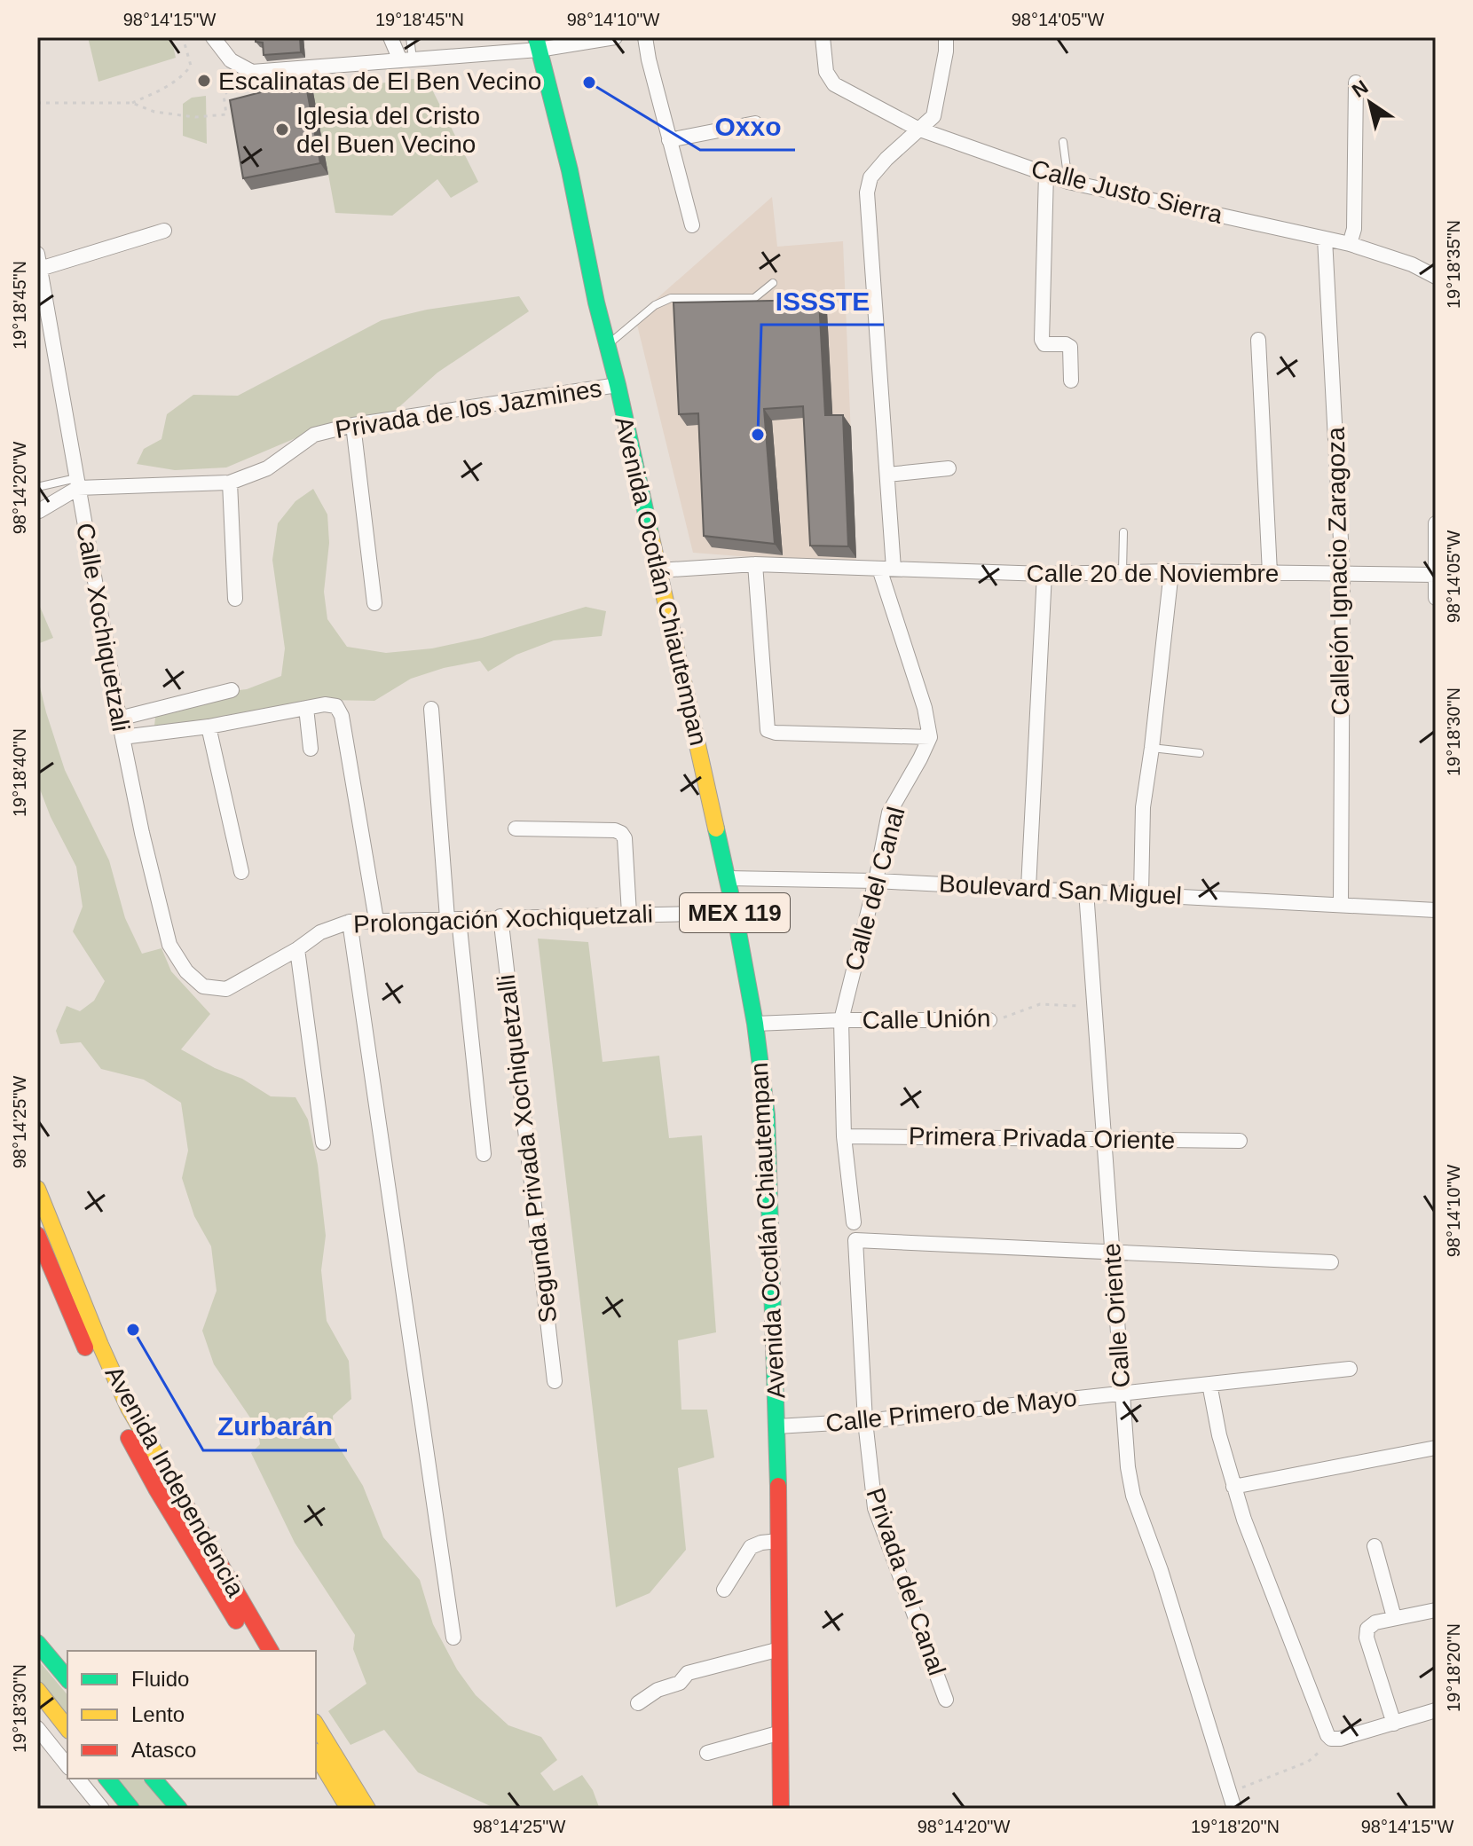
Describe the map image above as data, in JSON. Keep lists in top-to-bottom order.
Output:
{
  "streets": {
    "main road": ["Avenida Ocotlán Chiautempan", "MEX 119", "Avenida Independencia"],
    "street": [
      "Calle Justo Sierra",
      "Privada de los Jazmines",
      "Callejón Ignacio Zaragoza",
      "Calle 20 de Noviembre",
      "Calle Xochiquetzali",
      "Calle del Canal",
      "Boulevard San Miguel",
      "Prolongación Xochiquetzali",
      "Calle Unión",
      "Primera Privada Oriente",
      "Segunda Privada Xochiquetzalli",
      "Calle Oriente",
      "Calle Primero de Mayo",
      "Privada del Canal"
    ]
  },
  "crossings": [
    ["Calle Justo Sierra", "Callejón Ignacio Zaragoza"],
    ["Privada de los Jazmines", "Avenida Ocotlán Chiautempan"],
    ["Privada de los Jazmines", "Calle Xochiquetzali"],
    ["Callejón Ignacio Zaragoza", "Calle 20 de Noviembre"],
    ["Callejón Ignacio Zaragoza", "Boulevard San Miguel"],
    ["Calle 20 de Noviembre", "Avenida Ocotlán Chiautempan"],
    ["Avenida Ocotlán Chiautempan", "Boulevard San Miguel"],
    ["Avenida Ocotlán Chiautempan", "Prolongación Xochiquetzali"],
    ["Avenida Ocotlán Chiautempan", "Calle Unión"],
    ["Avenida Ocotlán Chiautempan", "Calle Primero de Mayo"],
    ["Calle Xochiquetzali", "Prolongación Xochiquetzali"],
    ["Calle del Canal", "Boulevard San Miguel"],
    ["Calle del Canal", "Calle Unión"],
    ["Calle del Canal", "Primera Privada Oriente"],
    ["Boulevard San Miguel", "Calle Oriente"],
    ["Prolongación Xochiquetzali", "Segunda Privada Xochiquetzalli"],
    ["Calle Unión", "Calle Oriente"],
    ["Primera Privada Oriente", "Calle Oriente"],
    ["Calle Oriente", "Calle Primero de Mayo"],
    ["Calle Primero de Mayo", "Privada del Canal"]
  ],
  "places": [
    "Escalinatas de El Ben Vecino",
    "Oxxo",
    "Iglesia del Cristo del Buen Vecino",
    "ISSSTE",
    "Zurbarán"
  ],
  "legend": ["Fluido", "Lento", "Atasco"],
  "north": "top left",
  "coordinates": [
    "98°14'15\"W",
    "19°18'45\"N",
    "98°14'10\"W",
    "98°14'05\"W",
    "19°18'35\"N",
    "98°14'20\"W",
    "19°18'30\"N",
    "19°18'40\"N",
    "98°14'25\"W",
    "19°18'20\"N"
  ]
}
